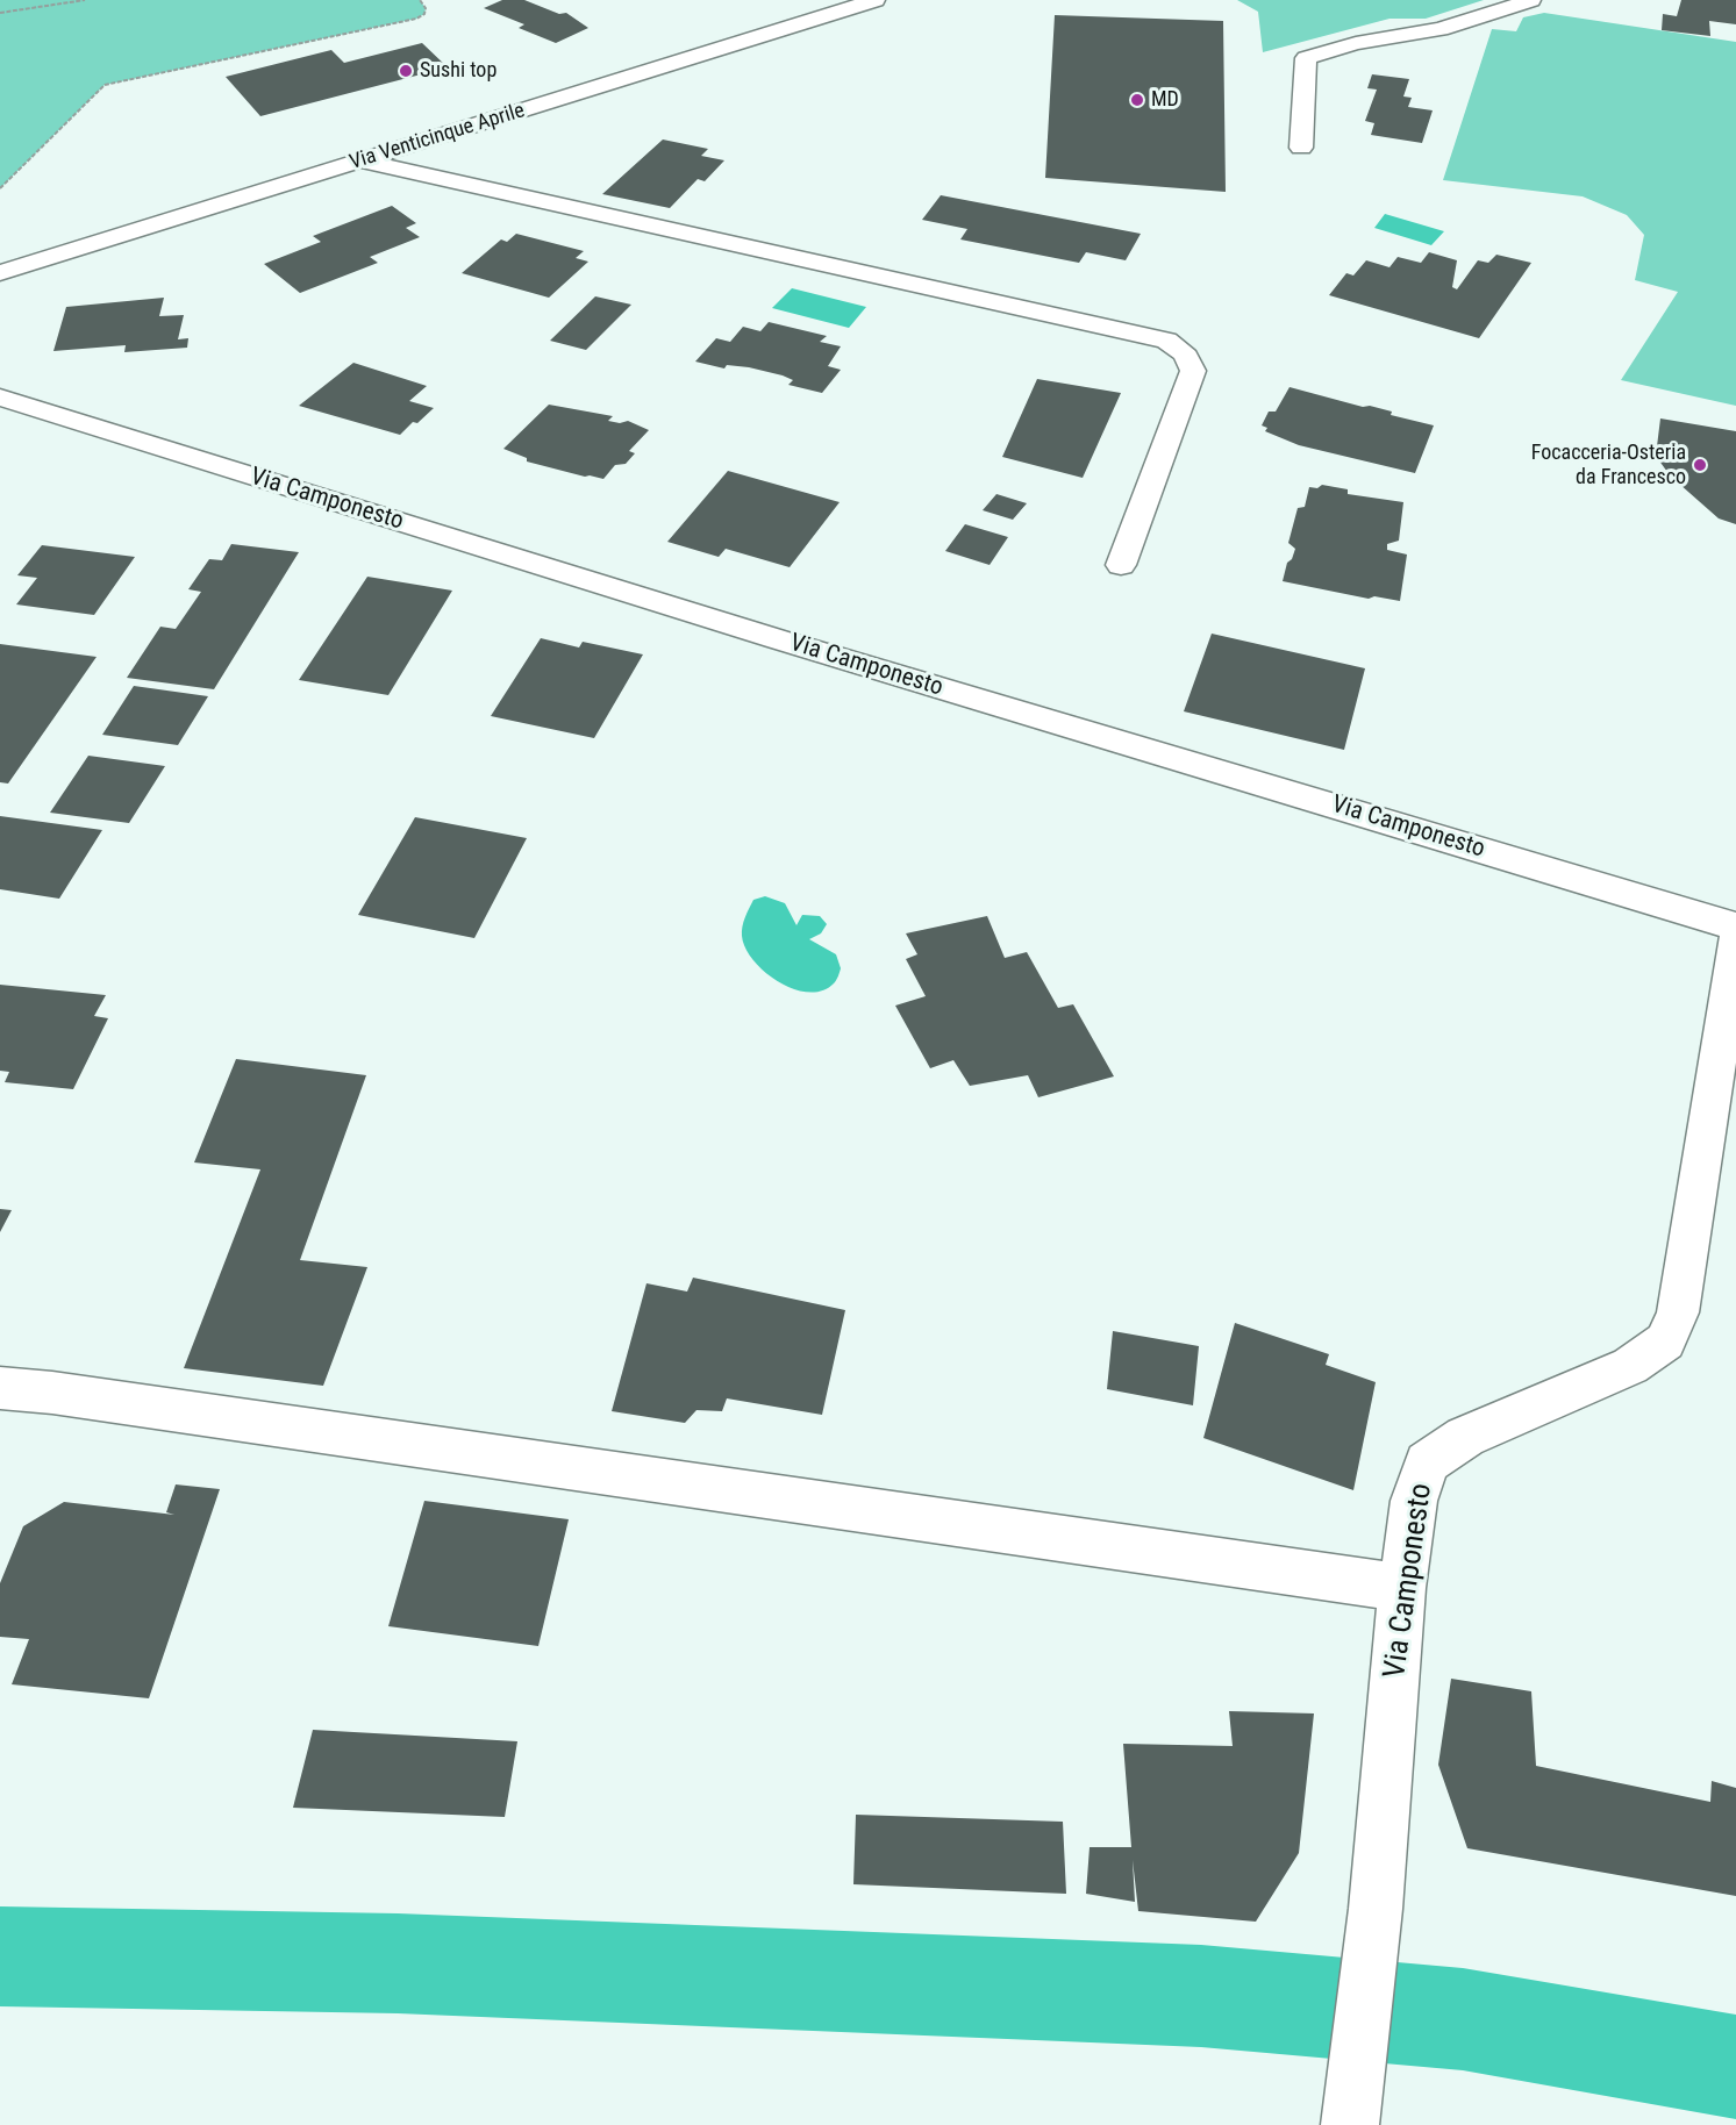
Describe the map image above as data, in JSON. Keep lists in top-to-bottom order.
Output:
{
  "streets": {
    "street": ["Via Venticinque Aprile", "Via Camponesto"]
  },
  "places": ["Sushi top", "MD", "Focacceria-Osteria da Francesco"]
}
